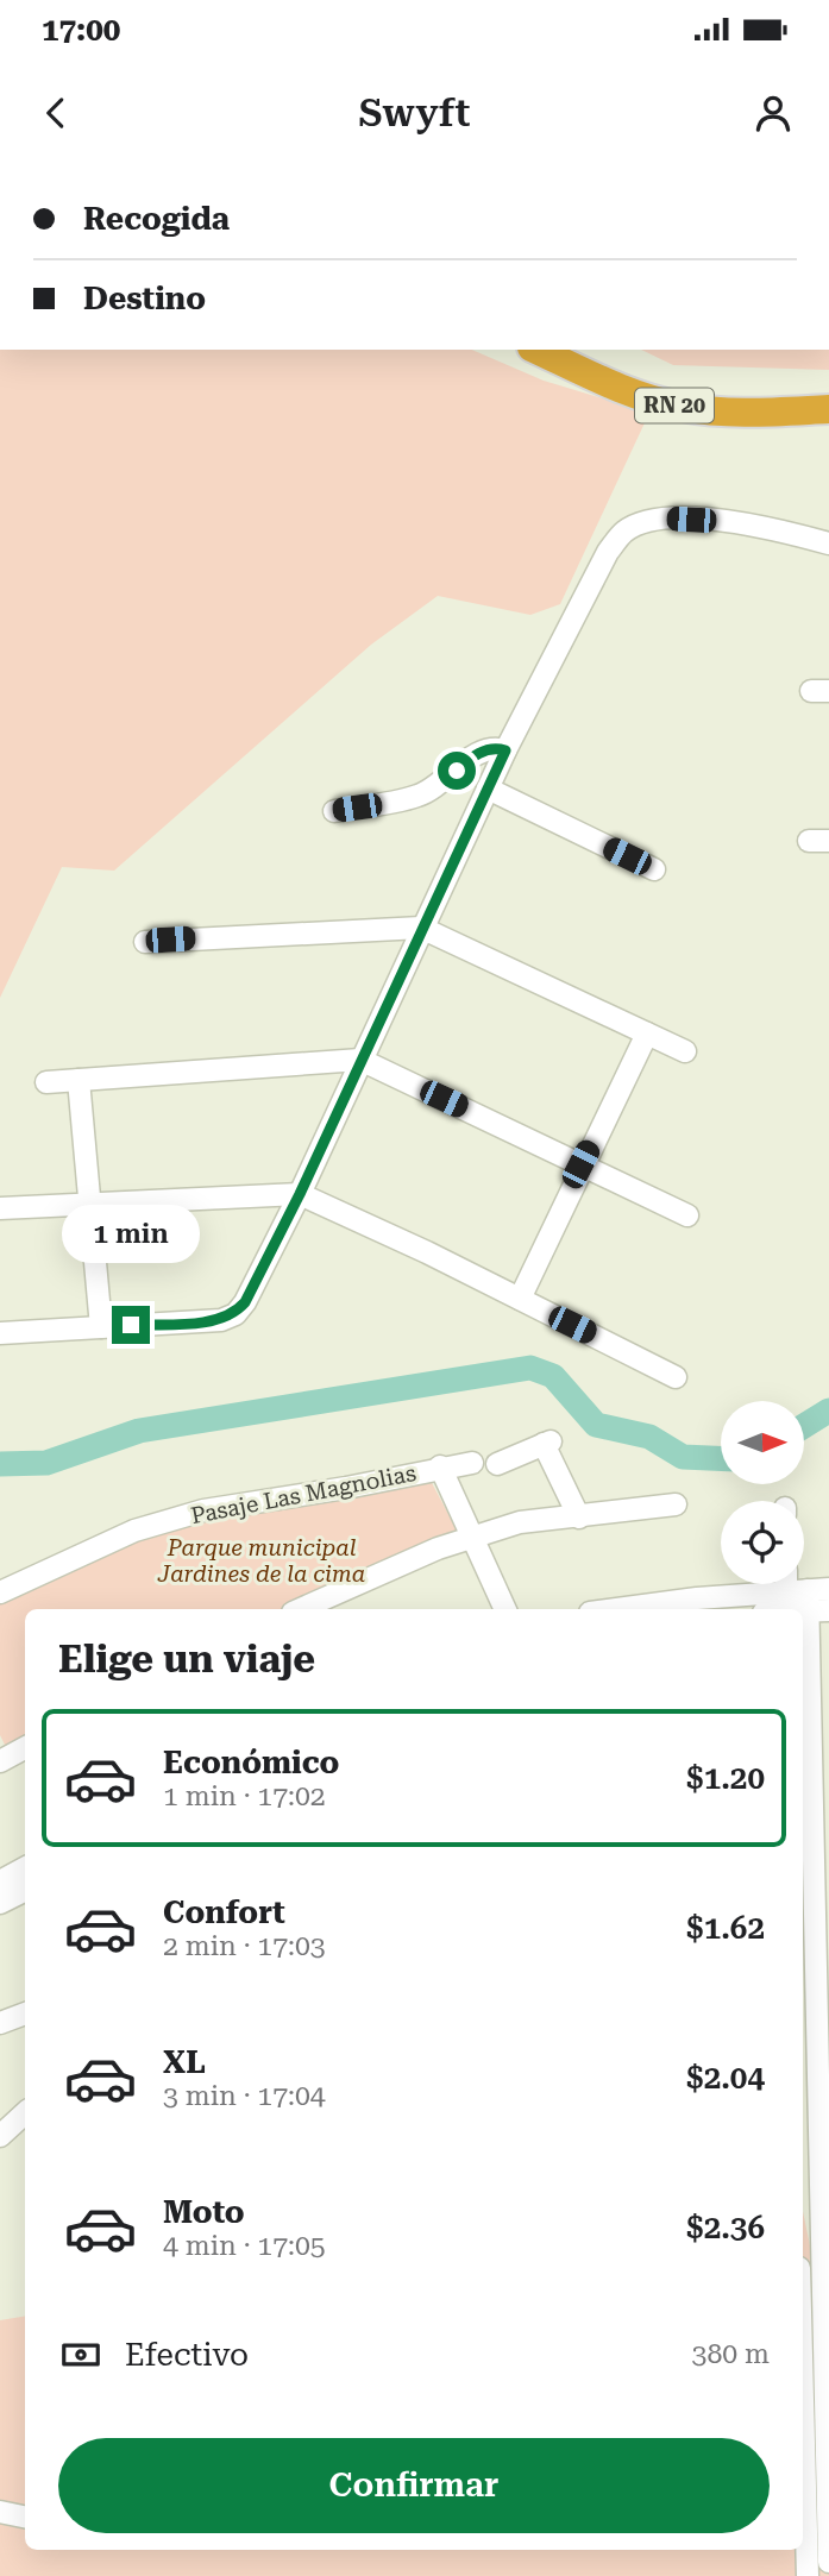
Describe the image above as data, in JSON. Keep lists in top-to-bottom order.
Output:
{
  "streets": {
    "highway": ["RN 20"],
    "street": ["Pasaje Las Magnolias"]
  },
  "parks": ["Parque municipal Jardines de la cima"],
  "north": "right",
  "page": {
    "status": "17:00",
    "header": "Swyft",
    "banner": ["Recogida", "Destino"],
    "bubble": "1 min",
    "heading": "Elige un viaje",
    "list": [
      {
        "name": "Económico",
        "note": "1 min · 17:02",
        "value": "$1.20"
      },
      {
        "name": "Confort",
        "note": "2 min · 17:03",
        "value": "$1.62"
      },
      {
        "name": "XL",
        "note": "3 min · 17:04",
        "value": "$2.04"
      },
      {
        "name": "Moto",
        "note": "4 min · 17:05",
        "value": "$2.36"
      }
    ],
    "pay": ["Efectivo", "380 m"],
    "buttons": "Confirmar"
  }
}
